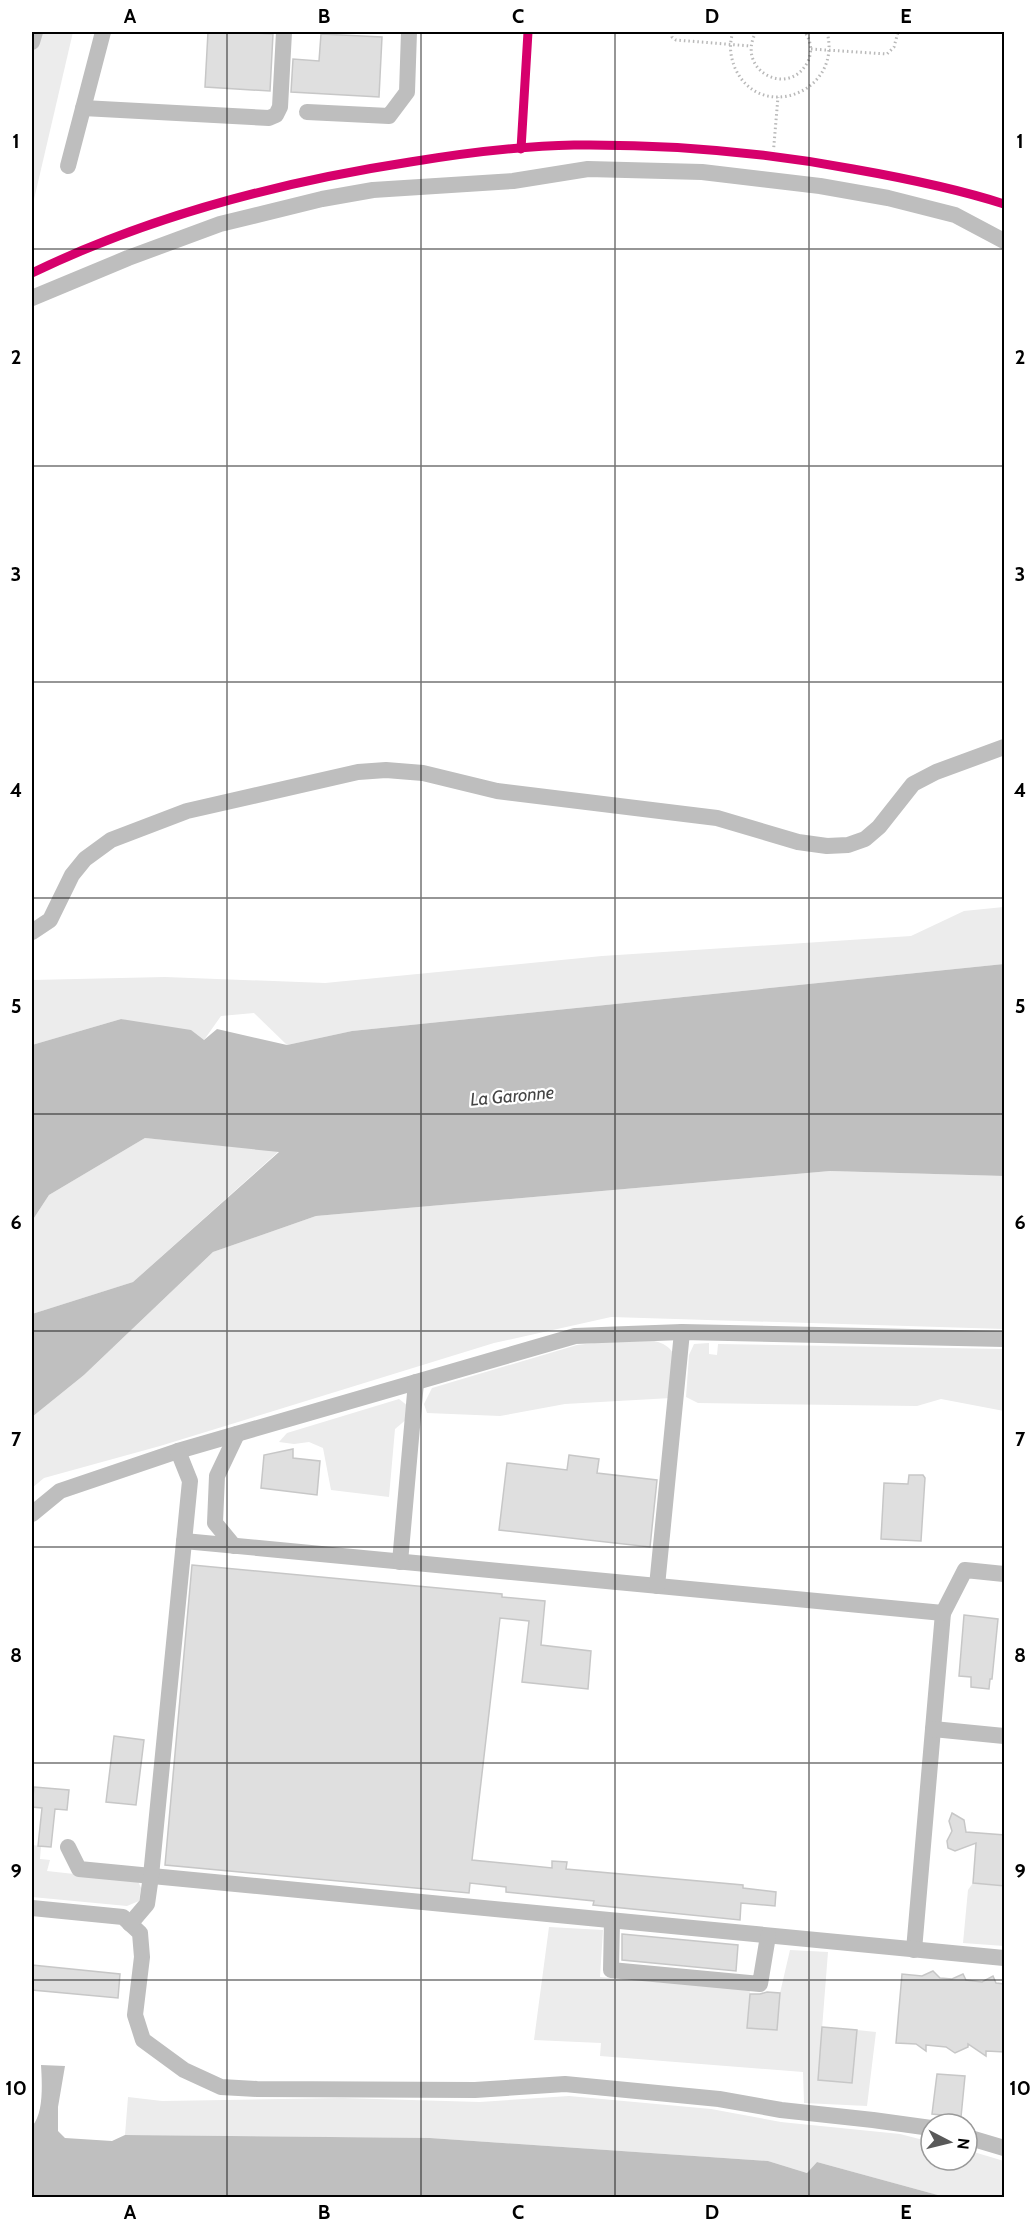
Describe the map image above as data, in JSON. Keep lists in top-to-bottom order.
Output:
{
  "water": ["La Garonne"],
  "north": "right",
  "grid": {
    "columns": [
      "A",
      "B",
      "C",
      "D",
      "E"
    ],
    "rows": [
      "1",
      "2",
      "3",
      "4",
      "5",
      "6",
      "7",
      "8",
      "9",
      "10"
    ]
  }
}
